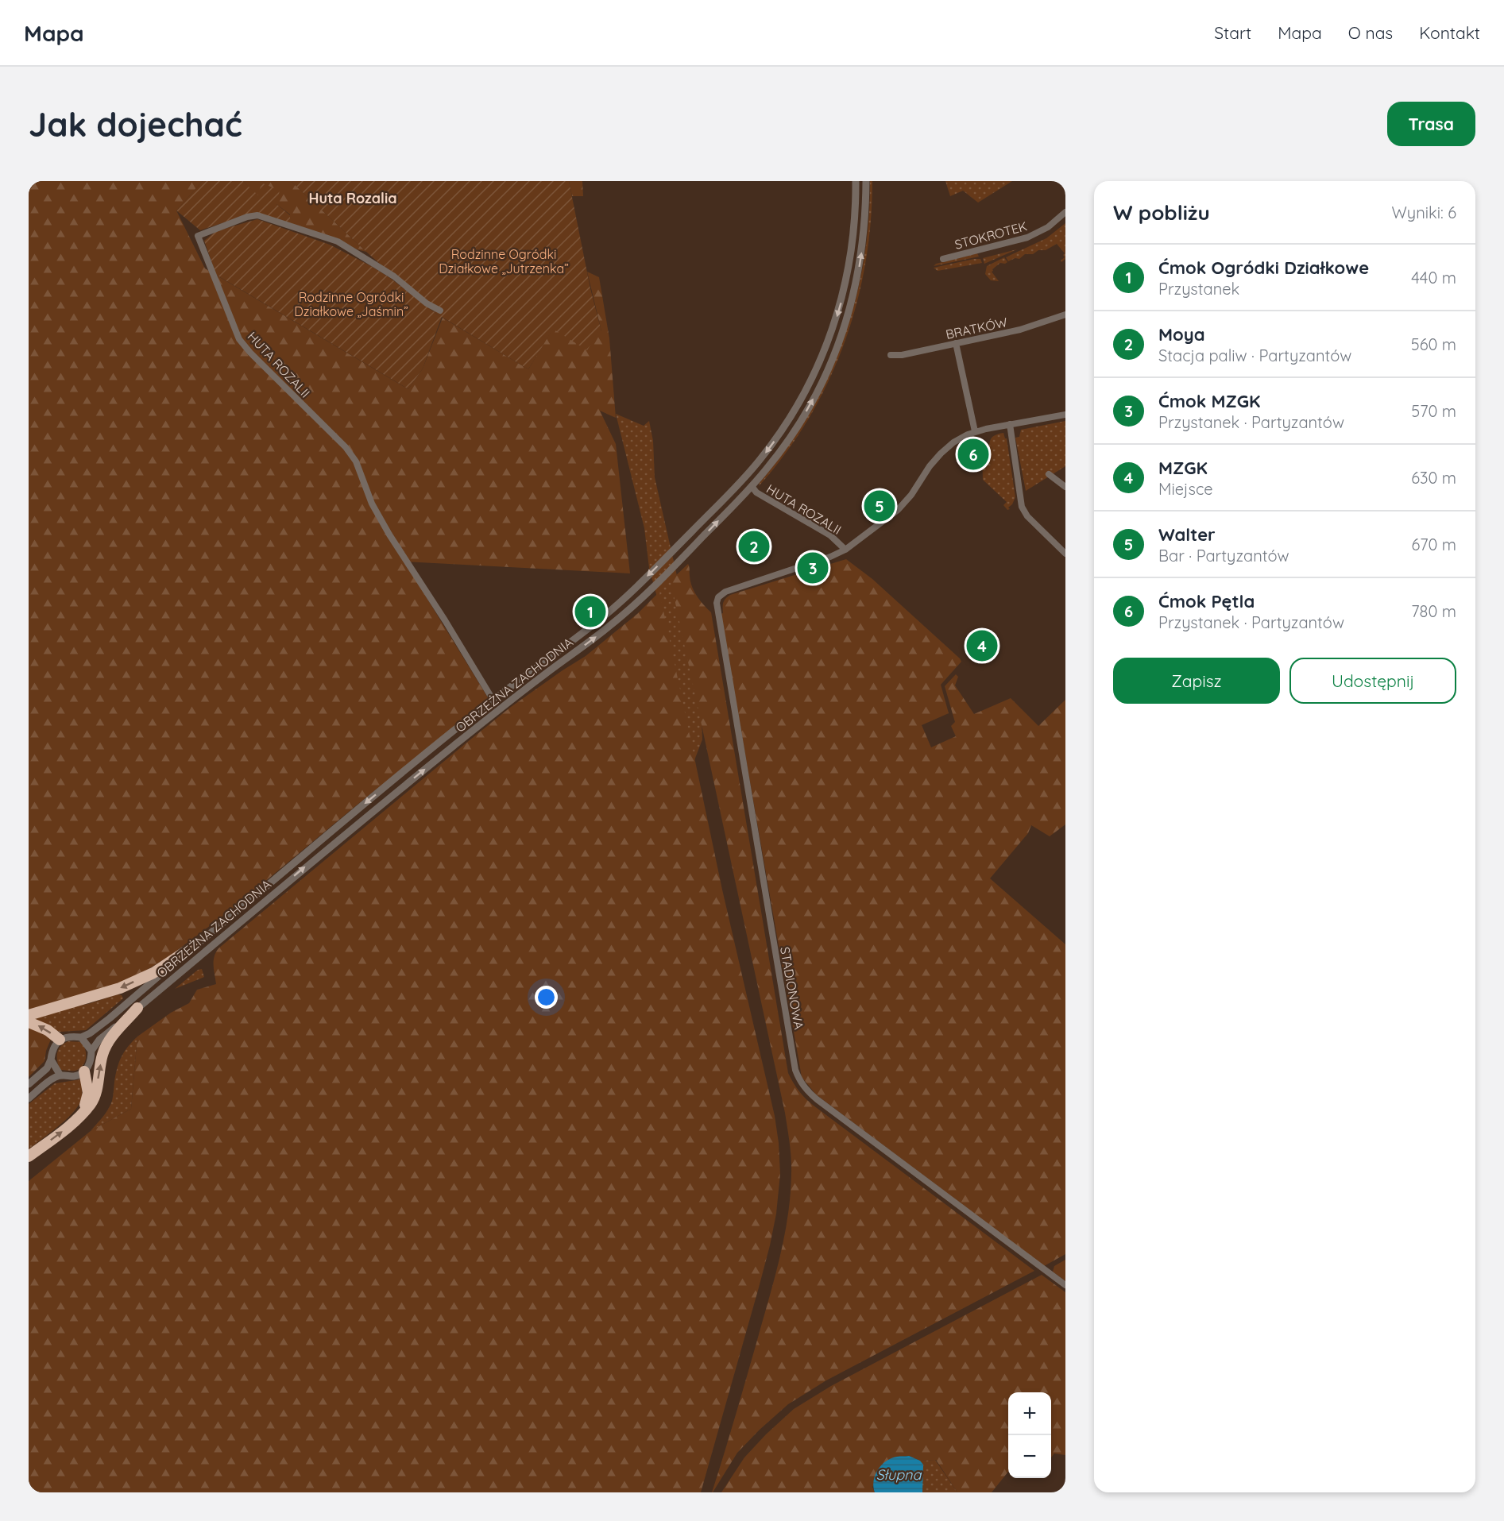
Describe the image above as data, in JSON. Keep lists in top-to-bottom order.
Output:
{
  "streets": {
    "street": [
      "STOKROTEK",
      "BRATKÓW",
      "HUTA ROZALII",
      "OBRZEŻNA ZACHODNIA",
      "STADIONOWA"
    ]
  },
  "crossings": [
    ["HUTA ROZALII", "OBRZEŻNA ZACHODNIA"],
    ["HUTA ROZALII", "STADIONOWA"]
  ],
  "districts": ["Huta Rozalia"],
  "water": ["Słupna"],
  "parks": ["Rodzinne Ogródki Działkowe „Jutrzenka”", "Rodzinne Ogródki Działkowe „Jaśmin”"],
  "page": {
    "header": "Mapa",
    "nav": [
      "Start",
      "Mapa",
      "O nas",
      "Kontakt"
    ],
    "buttons": [
      "Trasa",
      ["Zapisz", "Udostępnij"]
    ],
    "title": "Jak dojechać",
    "heading": ["W pobliżu", "Wyniki: 6"],
    "list": [
      {
        "mark": "1",
        "name": "Ćmok Ogródki Działkowe",
        "note": "Przystanek",
        "value": "440 m"
      },
      {
        "mark": "2",
        "name": "Moya",
        "note": "Stacja paliw · Partyzantów",
        "value": "560 m"
      },
      {
        "mark": "3",
        "name": "Ćmok MZGK",
        "note": "Przystanek · Partyzantów",
        "value": "570 m"
      },
      {
        "mark": "4",
        "name": "MZGK",
        "note": "Miejsce",
        "value": "630 m"
      },
      {
        "mark": "5",
        "name": "Walter",
        "note": "Bar · Partyzantów",
        "value": "670 m"
      },
      {
        "mark": "6",
        "name": "Ćmok Pętla",
        "note": "Przystanek · Partyzantów",
        "value": "780 m"
      }
    ],
    "pins": [
      "6",
      "5",
      "2",
      "3",
      "1",
      "4"
    ],
    "map_buttons": ["+", "−"]
  }
}
